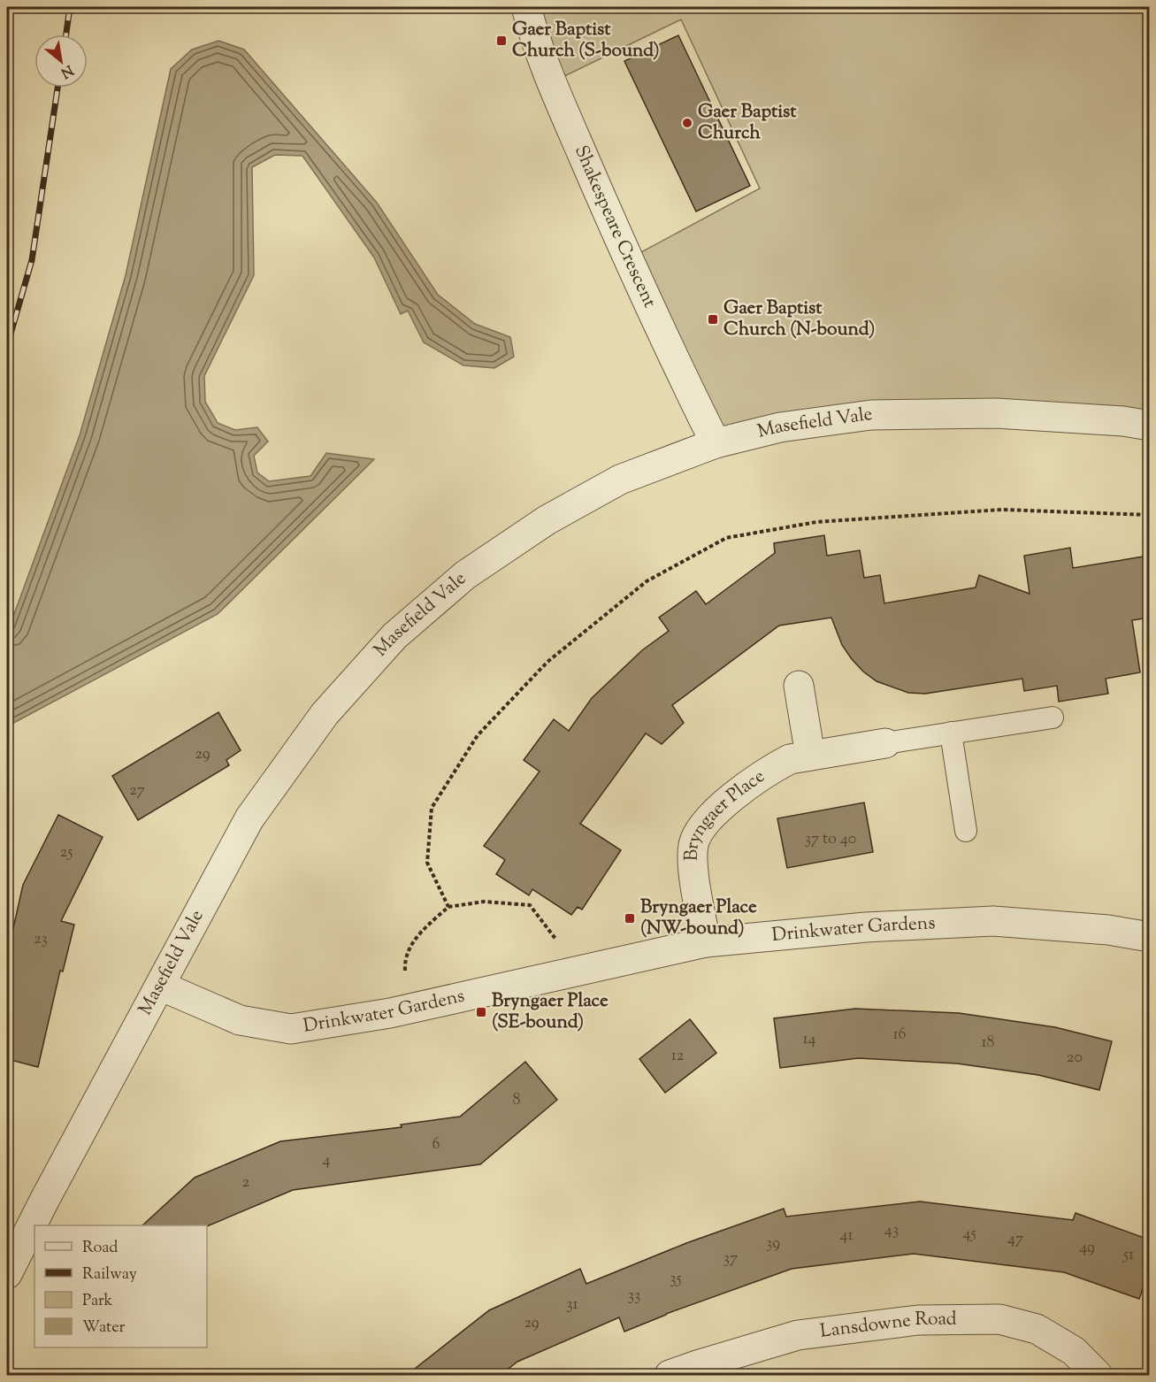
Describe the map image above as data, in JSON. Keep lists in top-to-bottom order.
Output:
{
  "streets": {
    "street": [
      "Shakespeare Crescent",
      "Masefield Vale",
      "Bryngaer Place",
      "Drinkwater Gardens",
      "Lansdowne Road"
    ]
  },
  "crossings": [
    ["Shakespeare Crescent", "Masefield Vale"],
    ["Masefield Vale", "Drinkwater Gardens"],
    ["Bryngaer Place", "Drinkwater Gardens"]
  ],
  "places": {
    "transit": [
      "Gaer Baptist Church (S-bound)",
      "Gaer Baptist Church (N-bound)",
      "Bryngaer Place (NW-bound)",
      "Bryngaer Place (SE-bound)"
    ],
    "other": ["Gaer Baptist Church"]
  },
  "house_numbers": [
    "29",
    "27",
    "37 to 40",
    "25",
    "23",
    "16",
    "14",
    "18",
    "12",
    "20",
    "8",
    "6",
    "4",
    "2",
    "43",
    "45",
    "41",
    "47",
    "39",
    "49",
    "51",
    "37",
    "35",
    "33",
    "31",
    "29"
  ],
  "legend": [
    "Road",
    "Railway",
    "Park",
    "Water"
  ],
  "north": "bottom right"
}
